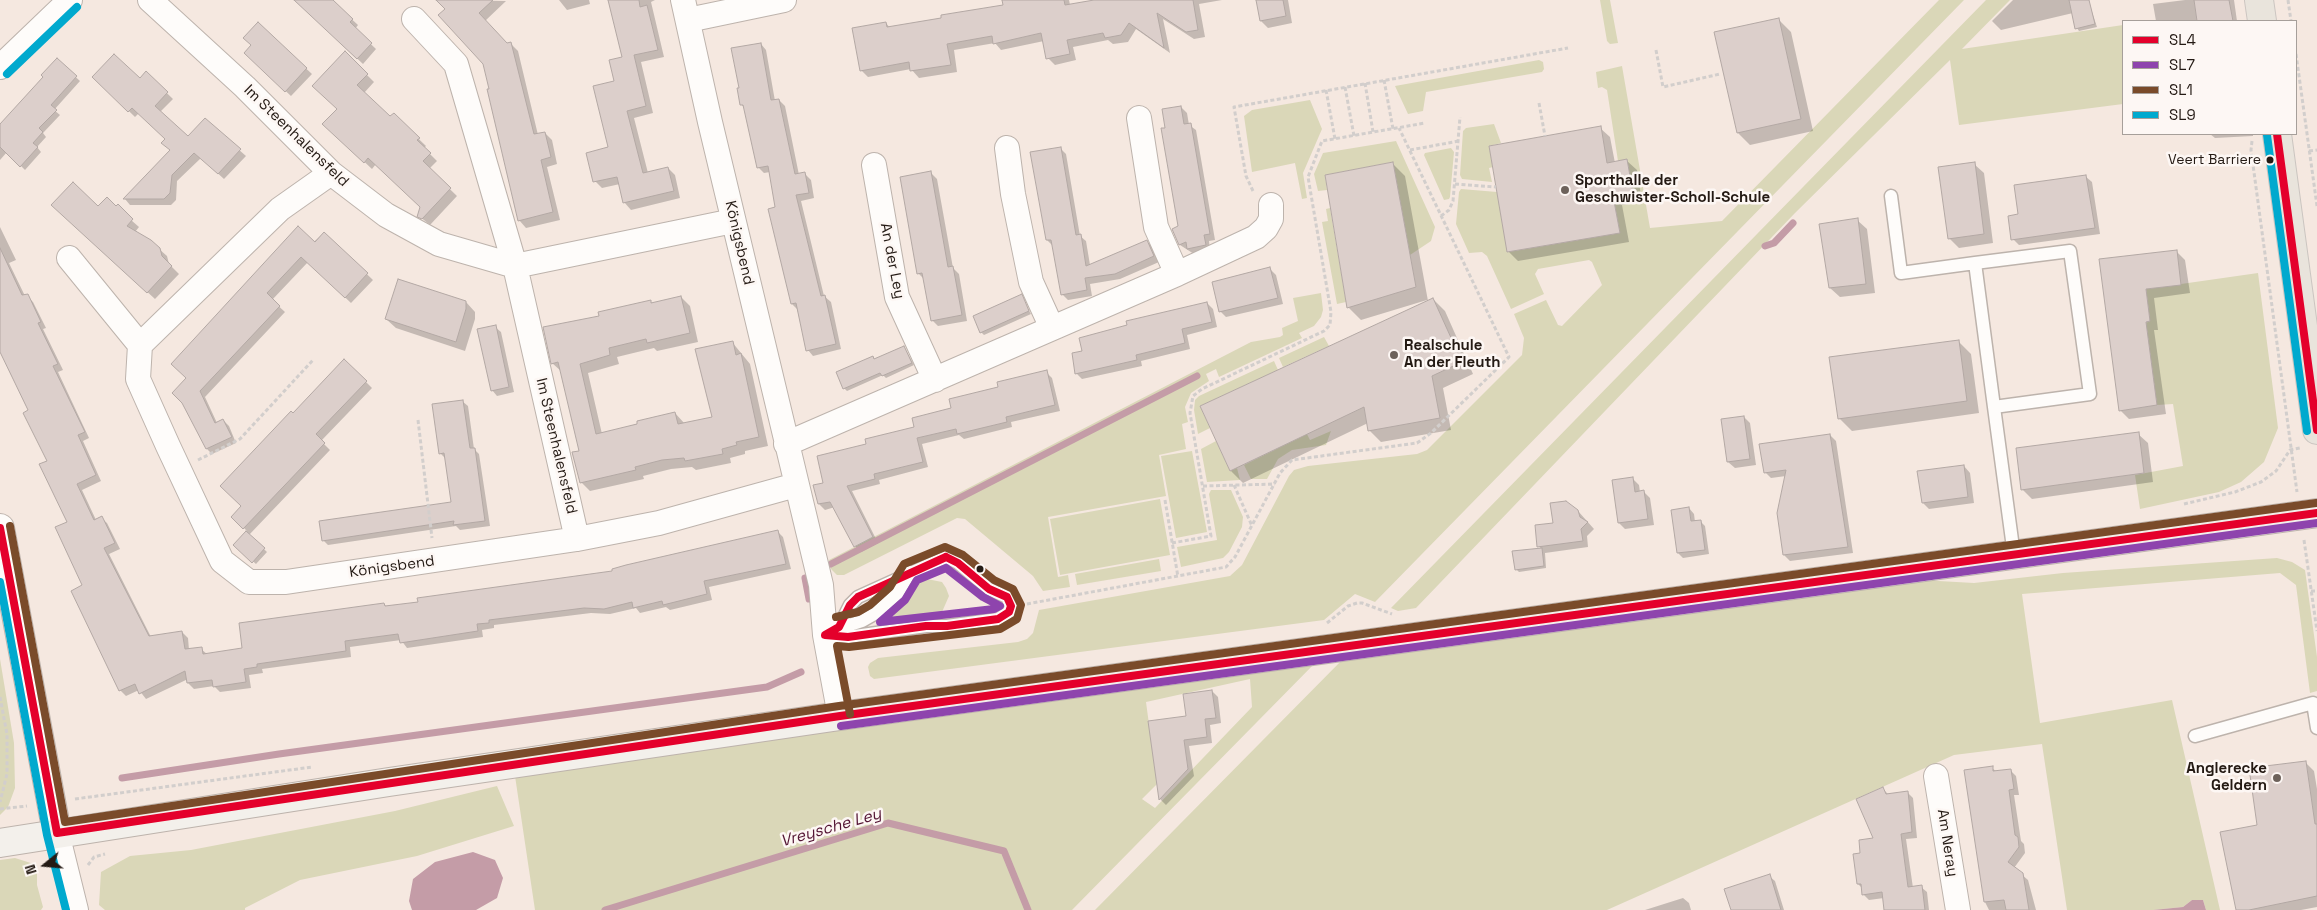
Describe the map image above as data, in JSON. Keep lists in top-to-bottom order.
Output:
{
  "streets": {
    "street": [
      "Im Steenhalensfeld",
      "Königsbend",
      "An der Ley",
      "Am Neray"
    ]
  },
  "crossings": [
    ["Im Steenhalensfeld", "Königsbend"]
  ],
  "water": ["Vreysche Ley"],
  "places": [
    "Veert Barriere",
    "Sporthalle der Geschwister-Scholl-Schule",
    "Realschule An der Fleuth",
    "Anglerecke Geldern"
  ],
  "lines": [
    "transit line SL9",
    "transit line SL4",
    "transit line SL1",
    "transit line SL7"
  ],
  "legend": [
    "SL4",
    "SL7",
    "SL1",
    "SL9"
  ],
  "north": "left"
}
